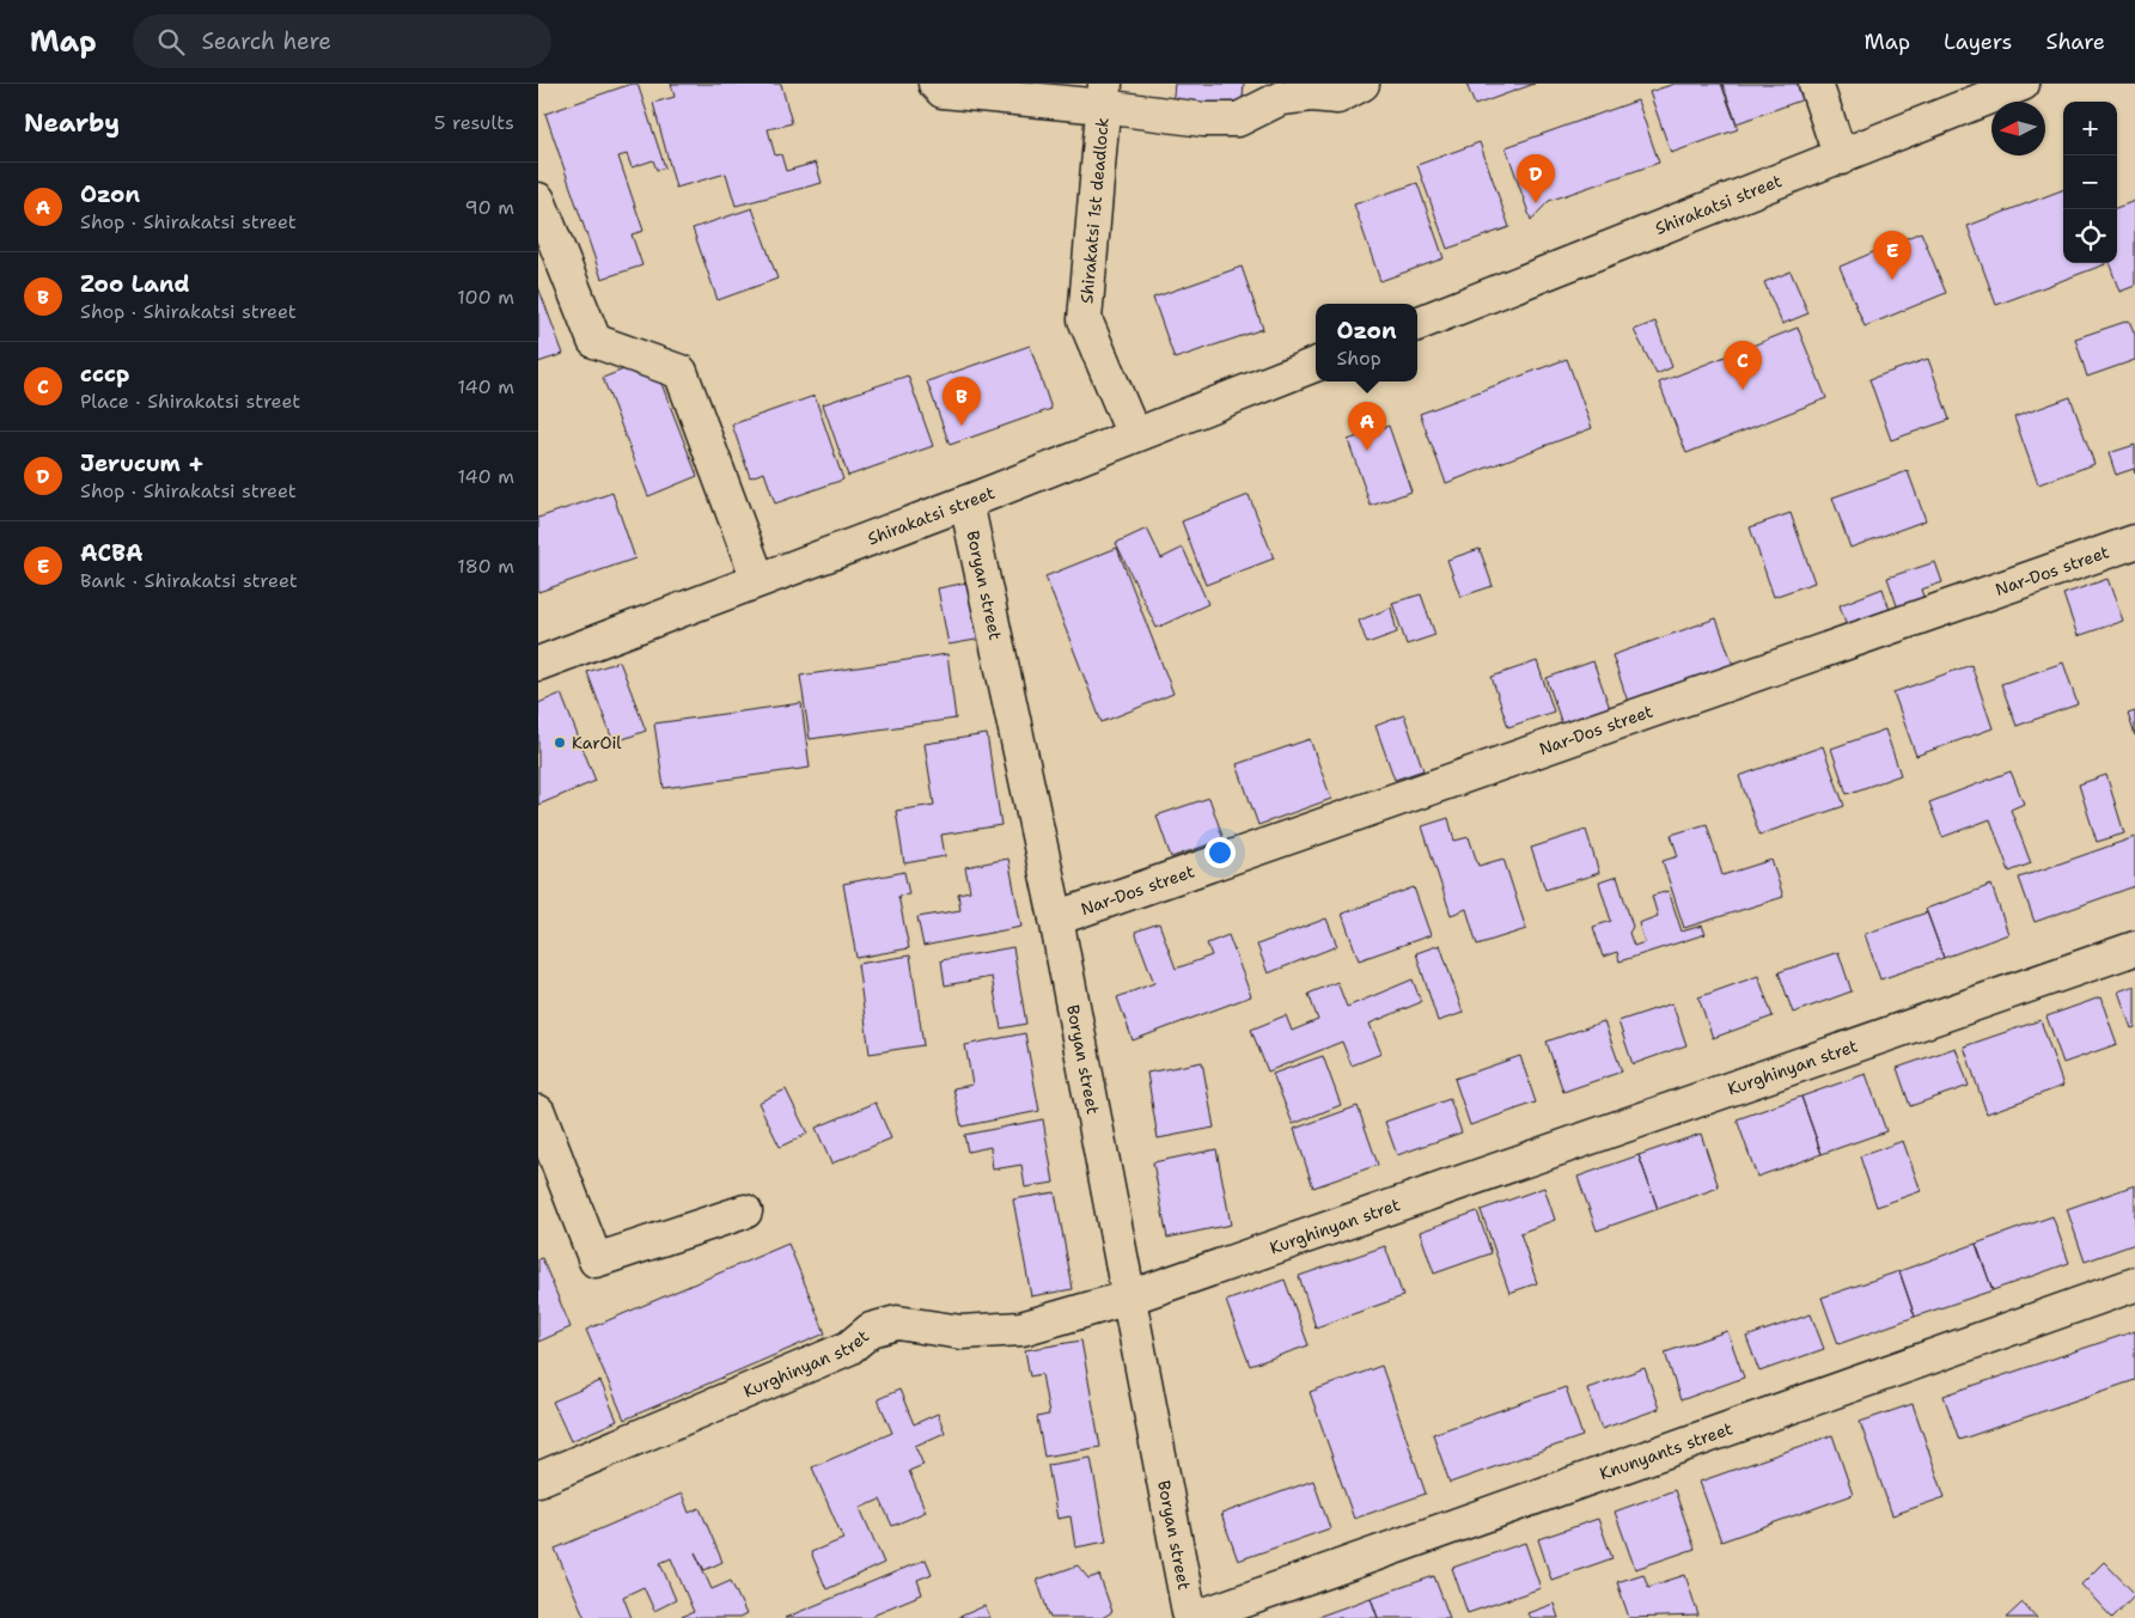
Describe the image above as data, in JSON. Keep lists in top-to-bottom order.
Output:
{
  "streets": {
    "street": [
      "Shirakatsi street",
      "Shirakatsi 1st deadlock",
      "Nar-Dos street",
      "Boryan street",
      "Kurghinyan stret",
      "Knunyants street"
    ]
  },
  "crossings": [
    ["Shirakatsi street", "Shirakatsi 1st deadlock"],
    ["Shirakatsi street", "Boryan street"],
    ["Nar-Dos street", "Boryan street"],
    ["Boryan street", "Kurghinyan stret"]
  ],
  "places": ["KarOil"],
  "north": "left",
  "page": {
    "header": "Map",
    "search": "Search here",
    "nav": ["Map", "Layers", "Share"],
    "heading": ["Nearby", "5 results"],
    "map_buttons": ["+", "−"],
    "pins": [
      "D",
      "E",
      "C",
      "B",
      "A"
    ],
    "list": [
      {
        "mark": "A",
        "name": "Ozon",
        "note": "Shop · Shirakatsi street",
        "value": "90 m"
      },
      {
        "mark": "B",
        "name": "Zoo Land",
        "note": "Shop · Shirakatsi street",
        "value": "100 m"
      },
      {
        "mark": "C",
        "name": "ссср",
        "note": "Place · Shirakatsi street",
        "value": "140 m"
      },
      {
        "mark": "D",
        "name": "Jerucum +",
        "note": "Shop · Shirakatsi street",
        "value": "140 m"
      },
      {
        "mark": "E",
        "name": "ACBA",
        "note": "Bank · Shirakatsi street",
        "value": "180 m"
      }
    ],
    "popup": ["Ozon", "Shop"]
  }
}
